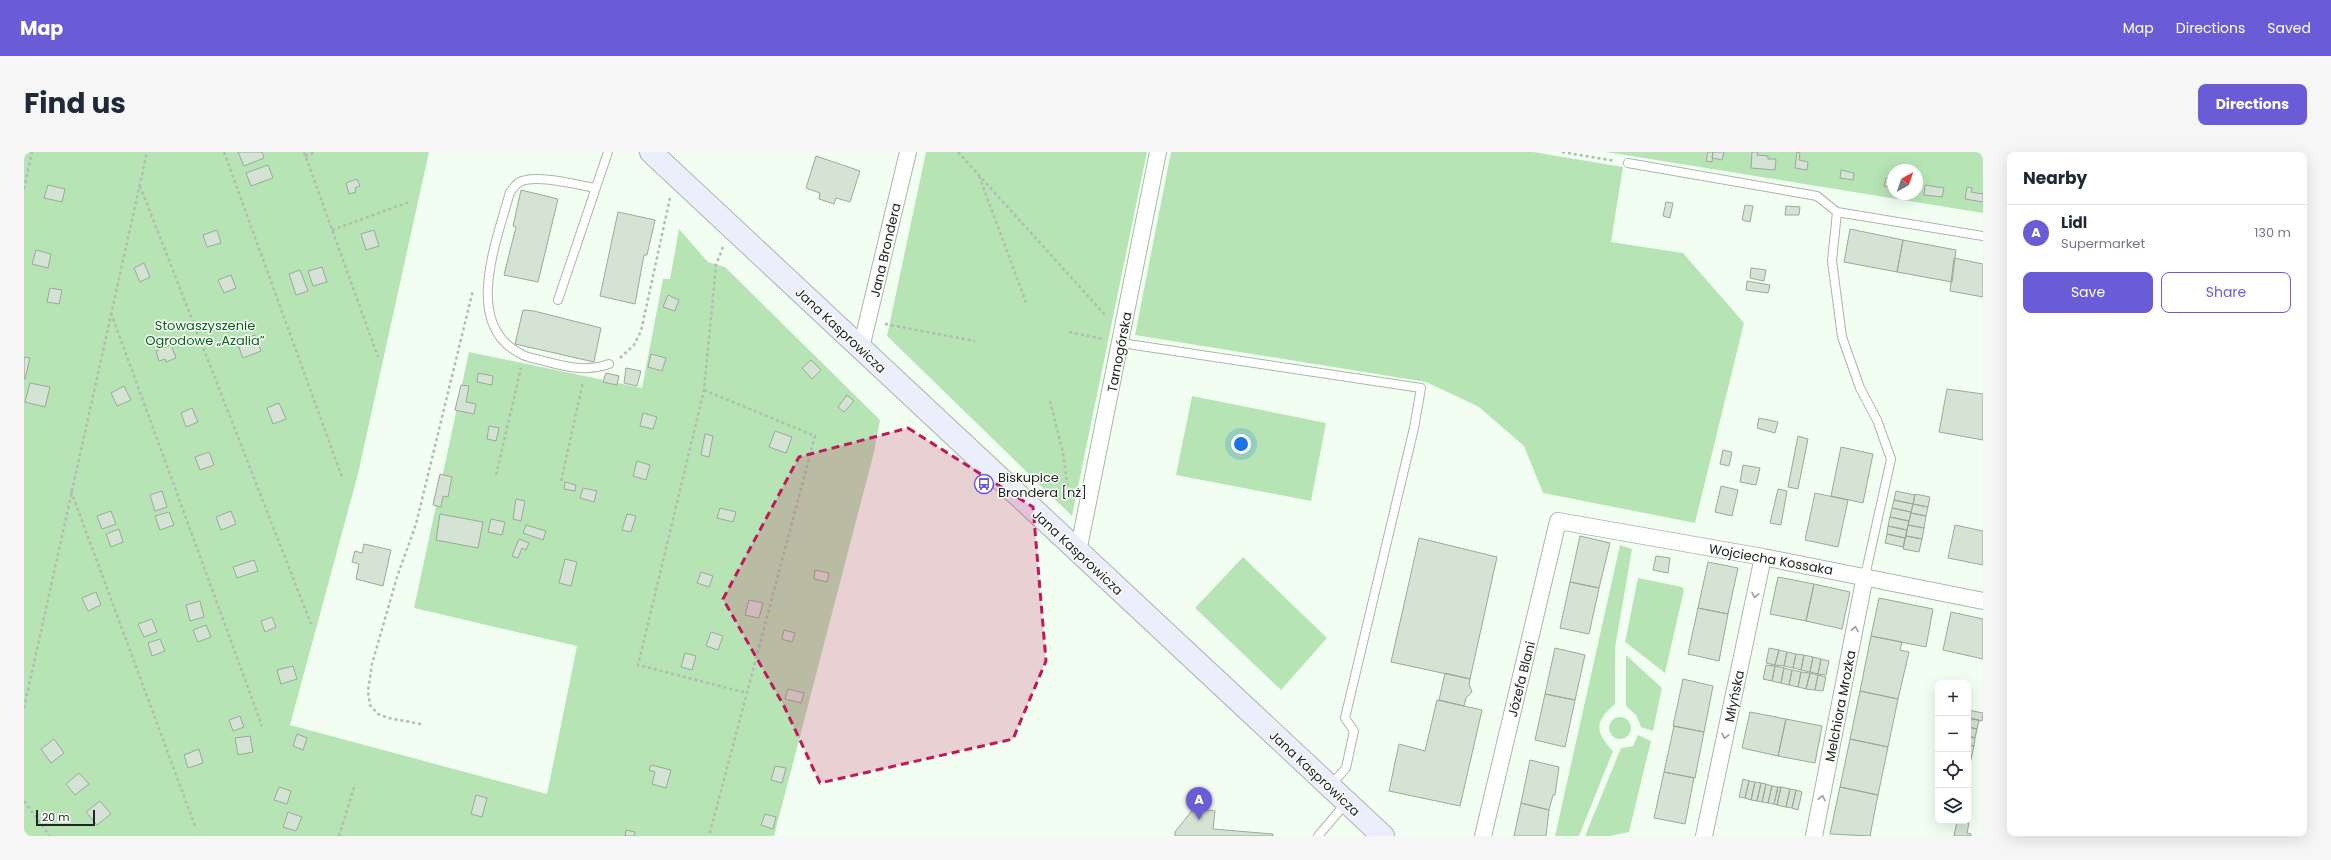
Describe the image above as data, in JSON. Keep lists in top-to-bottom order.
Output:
{
  "streets": {
    "street": [
      "Jana Brondera",
      "Jana Kasprowicza",
      "Tarnogórska",
      "Wojciecha Kossaka",
      "Józefa Blani",
      "Młyńska",
      "Melchiora Mrozka"
    ]
  },
  "crossings": [
    ["Jana Brondera", "Jana Kasprowicza"],
    ["Jana Kasprowicza", "Tarnogórska"],
    ["Wojciecha Kossaka", "Józefa Blani"],
    ["Wojciecha Kossaka", "Młyńska"],
    ["Wojciecha Kossaka", "Melchiora Mrozka"]
  ],
  "one_way": ["Młyńska", "Melchiora Mrozka"],
  "parks": ["Stowaszyszenie Ogrodowe „Azalia”"],
  "places": {
    "bus stop": ["Biskupice Brondera [nż]"]
  },
  "scale_bar": "20 m",
  "north": "top right",
  "page": {
    "header": "Map",
    "nav": ["Map", "Directions", "Saved"],
    "title": "Find us",
    "buttons": [
      "Directions",
      ["Save", "Share"]
    ],
    "heading": "Nearby",
    "list": [
      {
        "mark": "A",
        "name": "Lidl",
        "note": "Supermarket",
        "value": "130 m"
      }
    ],
    "map_buttons": ["+", "−"],
    "pins": "A",
    "scale": "20 m"
  }
}
